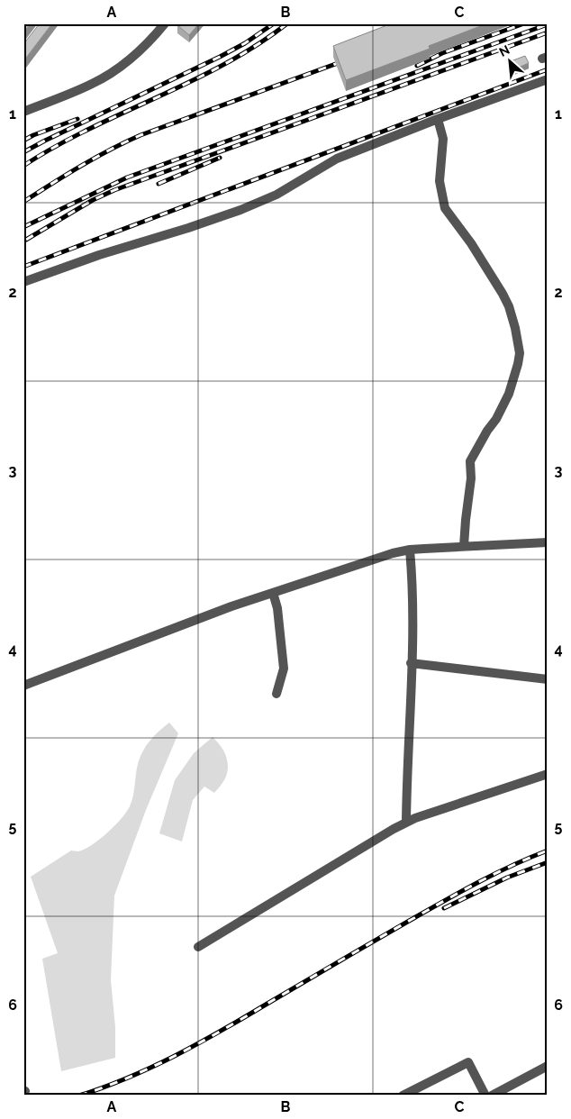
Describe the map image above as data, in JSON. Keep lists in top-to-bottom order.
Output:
{
  "north": "top left",
  "grid": {
    "columns": ["A", "B", "C"],
    "rows": [
      "1",
      "2",
      "3",
      "4",
      "5",
      "6"
    ]
  }
}
